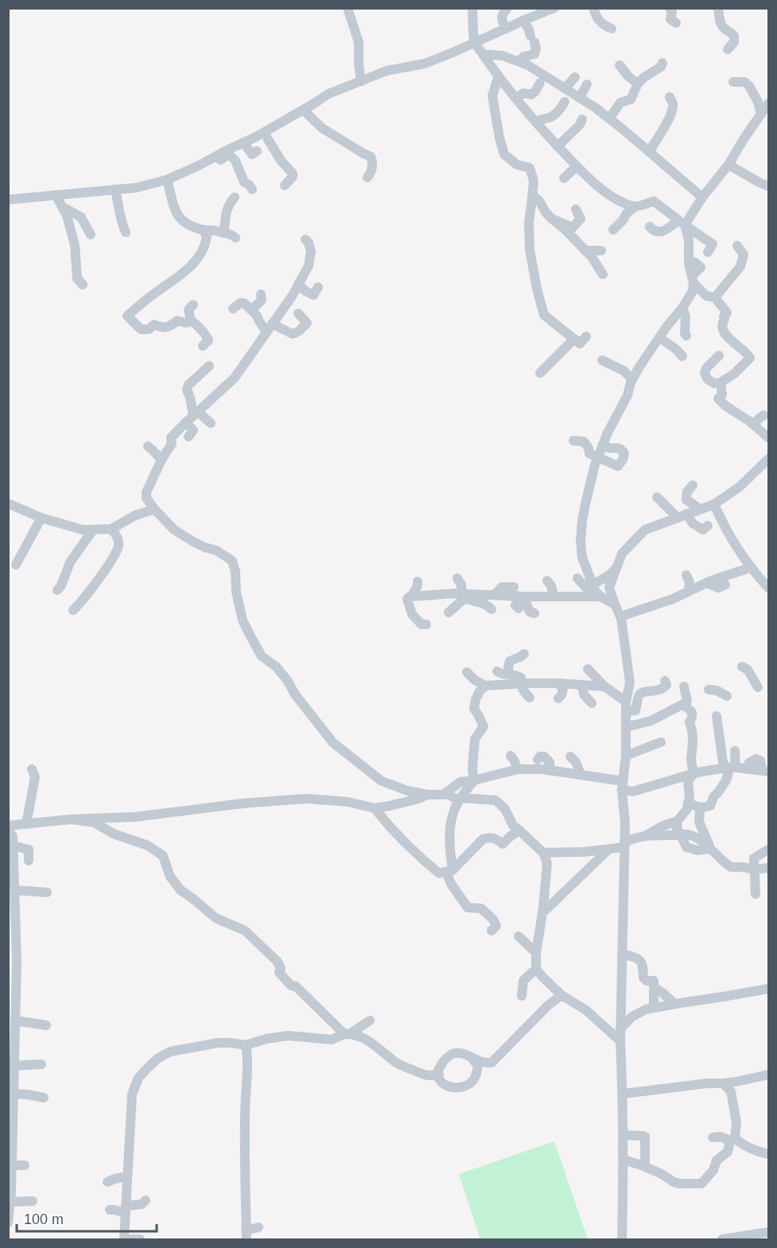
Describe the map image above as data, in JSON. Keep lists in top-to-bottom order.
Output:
{
  "scale_bar": "100 m"
}
